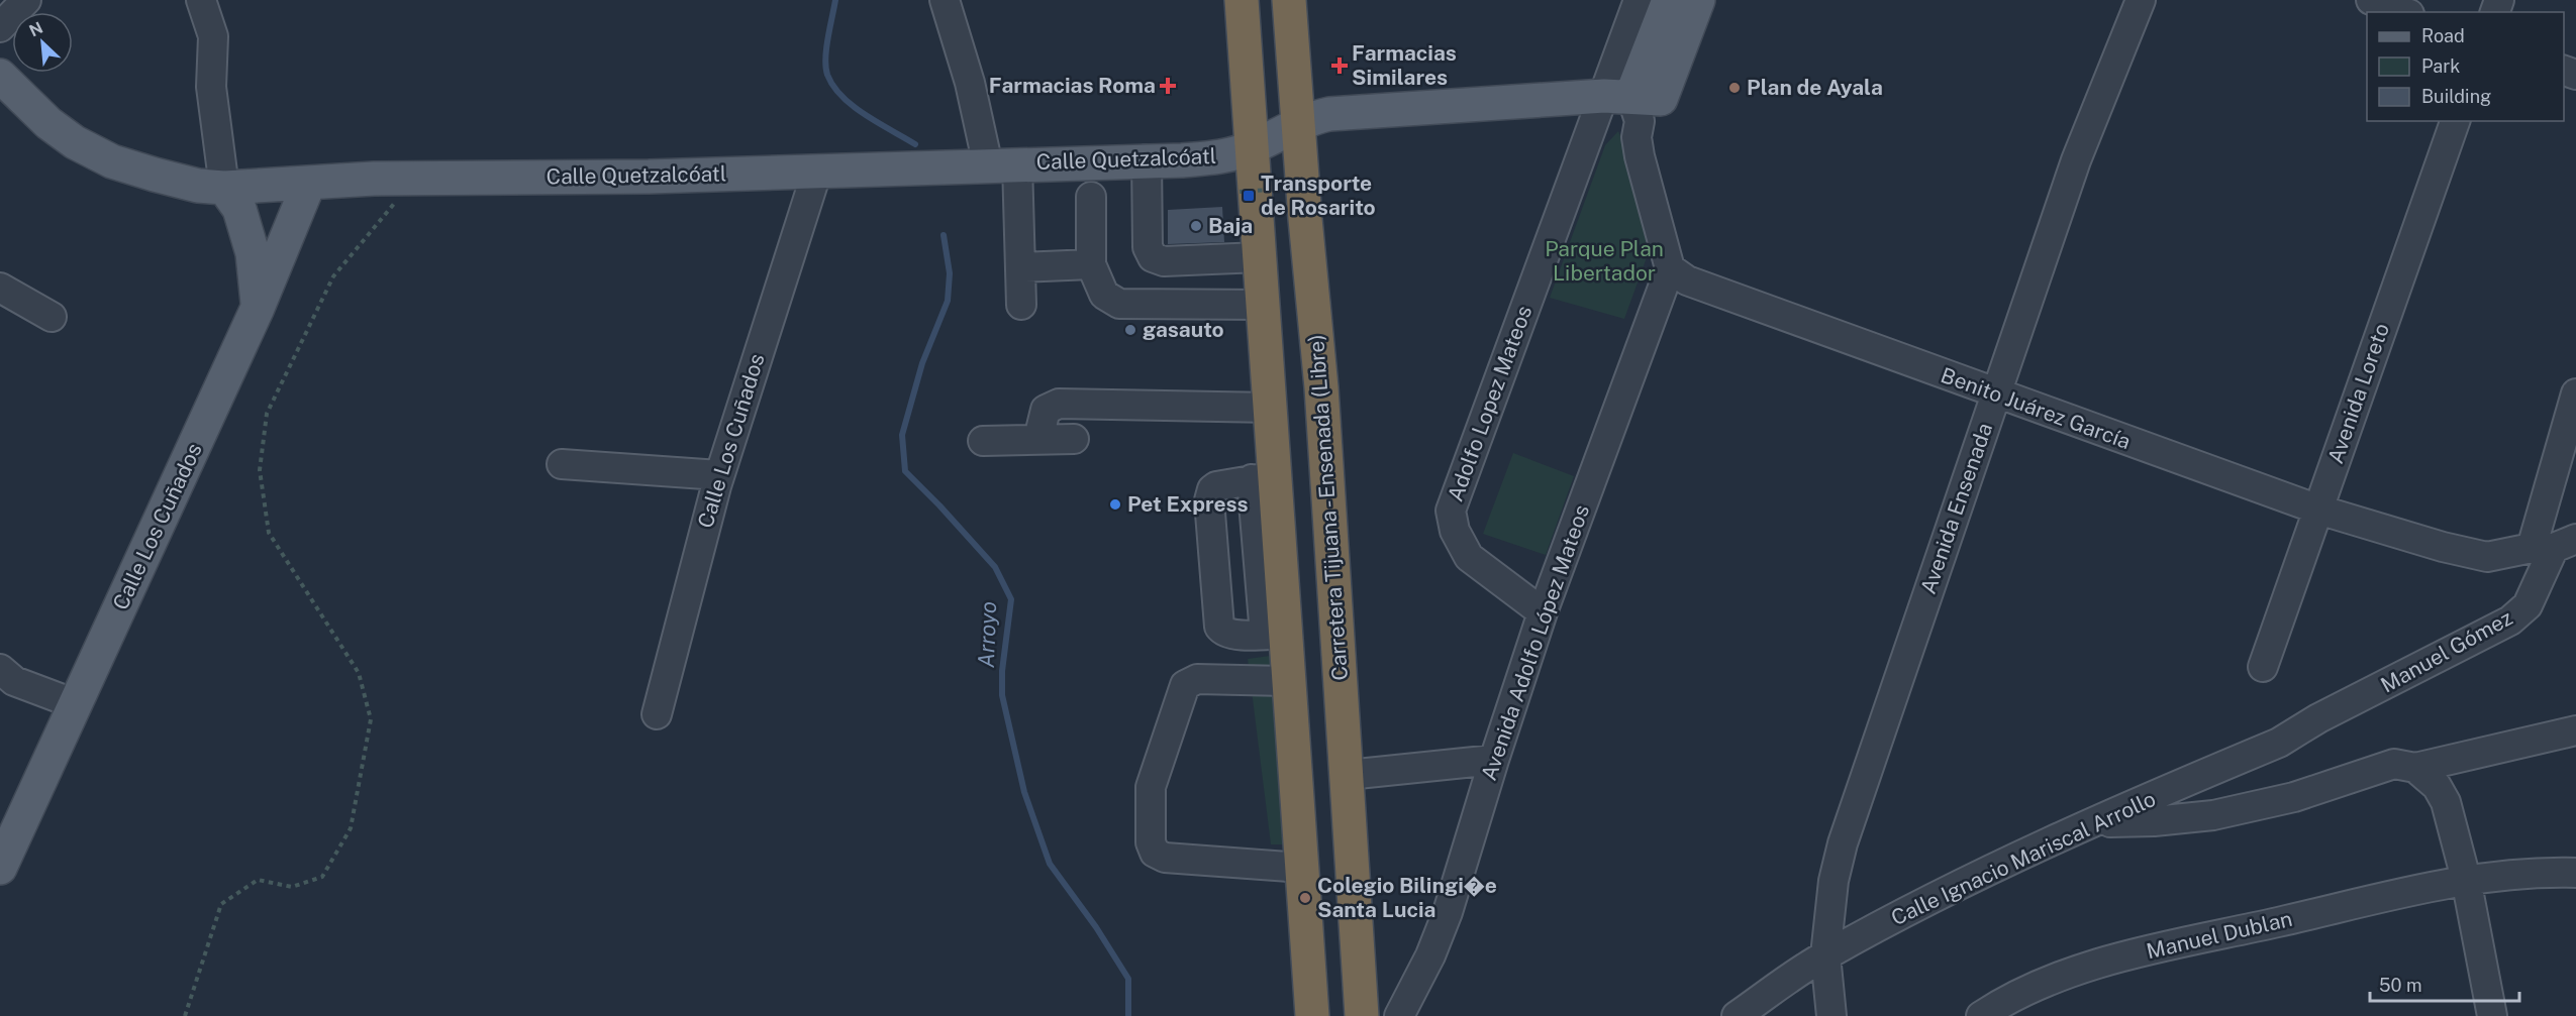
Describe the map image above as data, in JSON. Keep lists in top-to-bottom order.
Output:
{
  "streets": {
    "highway": ["Carretera Tijuana - Ensenada (Libre)"],
    "main road": ["Calle Quetzalcóatl", "Calle Los Cuñados"],
    "street": [
      "Avenida Loreto",
      "Adolfo Lopez Mateos",
      "Benito Juárez García",
      "Avenida Ensenada",
      "Avenida Adolfo López Mateos",
      "Manuel Gómez",
      "Calle Ignacio Mariscal Arrollo",
      "Manuel Dublan"
    ]
  },
  "crossings": [
    ["Calle Quetzalcóatl", "Calle Los Cuñados"],
    ["Calle Quetzalcóatl", "Carretera Tijuana - Ensenada (Libre)"],
    ["Avenida Loreto", "Benito Juárez García"],
    ["Adolfo Lopez Mateos", "Avenida Adolfo López Mateos"],
    ["Benito Juárez García", "Avenida Ensenada"],
    ["Benito Juárez García", "Avenida Adolfo López Mateos"],
    ["Benito Juárez García", "Manuel Gómez"],
    ["Avenida Ensenada", "Calle Ignacio Mariscal Arrollo"],
    ["Manuel Gómez", "Calle Ignacio Mariscal Arrollo"]
  ],
  "water": ["Arroyo"],
  "parks": ["Parque Plan Libertador"],
  "places": {
    "health": ["Farmacias Similares", "Farmacias Roma"],
    "other": [
      "Plan de Ayala",
      "Baja",
      "gasauto",
      "Pet Express",
      "Colegio Bilingi�e Santa Lucia"
    ],
    "transit": ["Transporte de Rosarito"]
  },
  "legend": ["Road", "Park", "Building"],
  "scale_bar": "50 m",
  "north": "top left"
}
